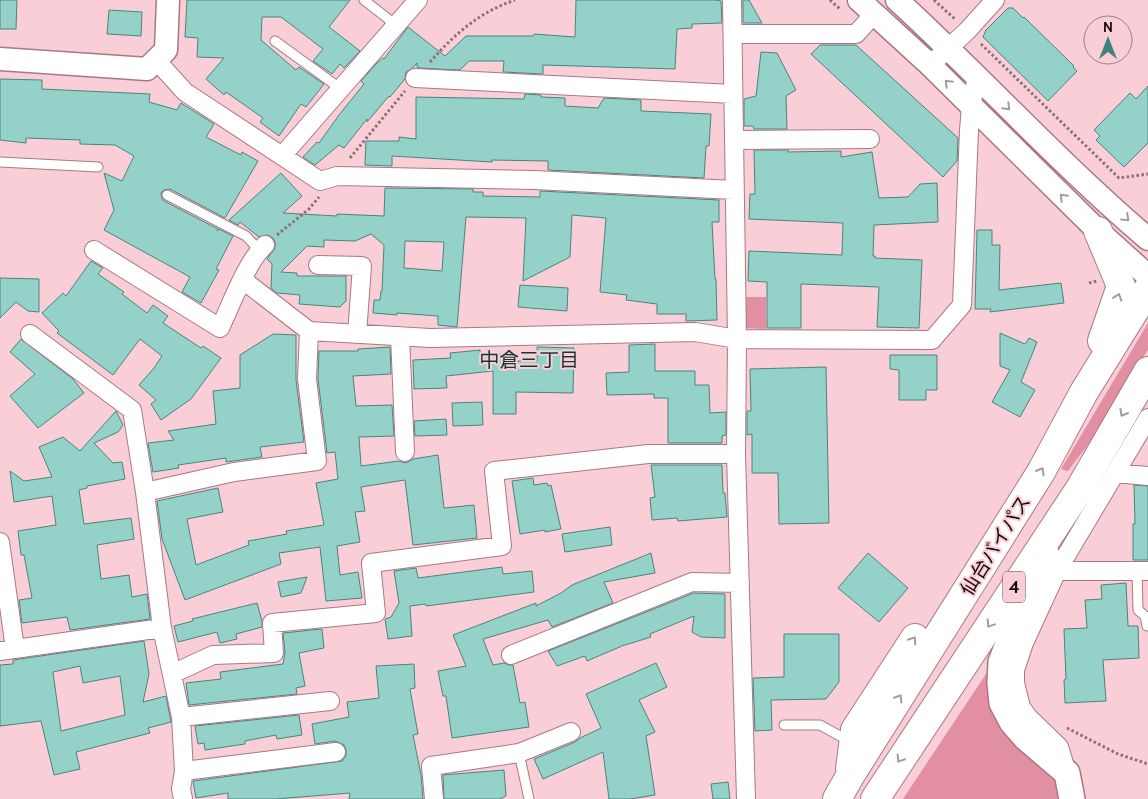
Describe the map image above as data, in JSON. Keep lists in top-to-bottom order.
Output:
{
  "streets": {
    "highway": ["仙台バイパス", "4"]
  },
  "districts": ["中倉三丁目"],
  "north": "top"
}
